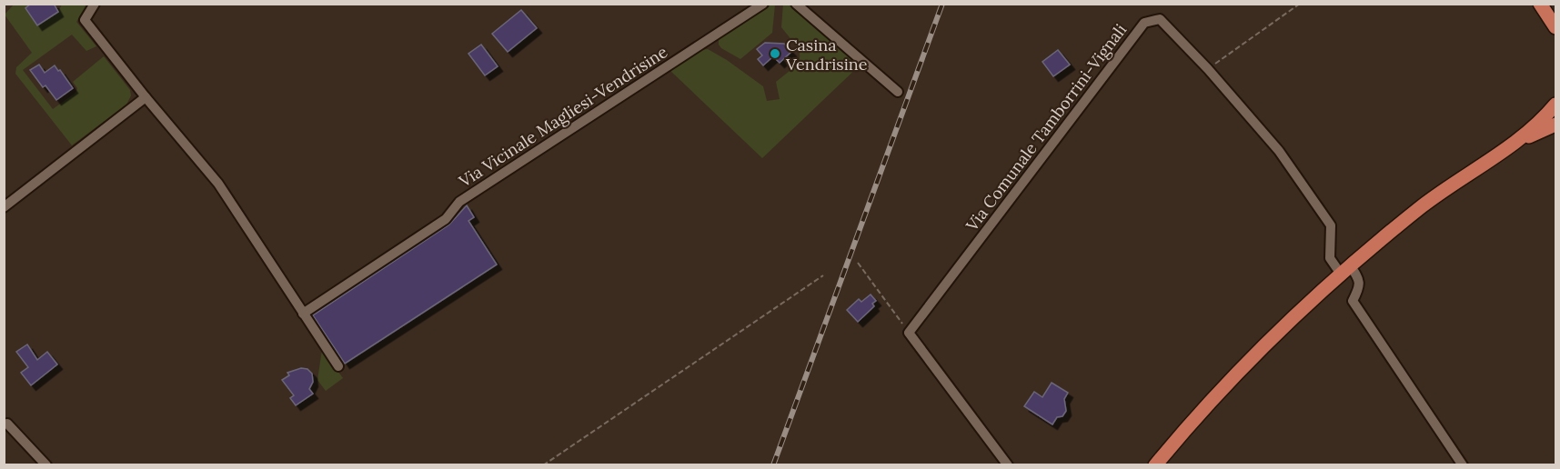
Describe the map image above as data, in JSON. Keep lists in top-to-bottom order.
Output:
{
  "streets": {
    "street": ["Via Vicinale Magliesi-Vendrisine", "Via Comunale Tamborrini-Vignali"]
  },
  "places": ["Casina Vendrisine"]
}
